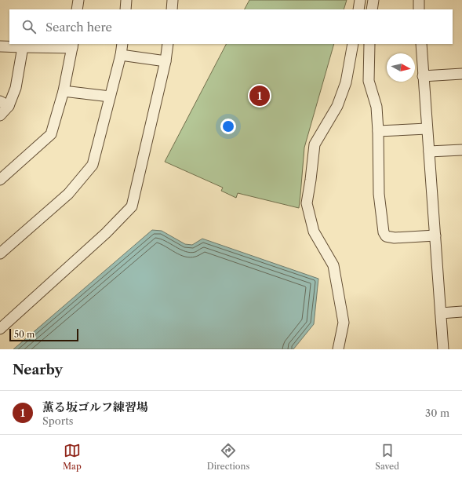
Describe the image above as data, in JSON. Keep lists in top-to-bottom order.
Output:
{
  "scale_bar": "50 m",
  "north": "right",
  "page": {
    "search": "Search here",
    "pins": "1",
    "scale": "50 m",
    "heading": "Nearby",
    "list": [
      {
        "mark": "1",
        "name": "薫る坂ゴルフ練習場",
        "note": "Sports",
        "value": "30 m"
      }
    ],
    "nav": ["Map", "Directions", "Saved"]
  }
}
